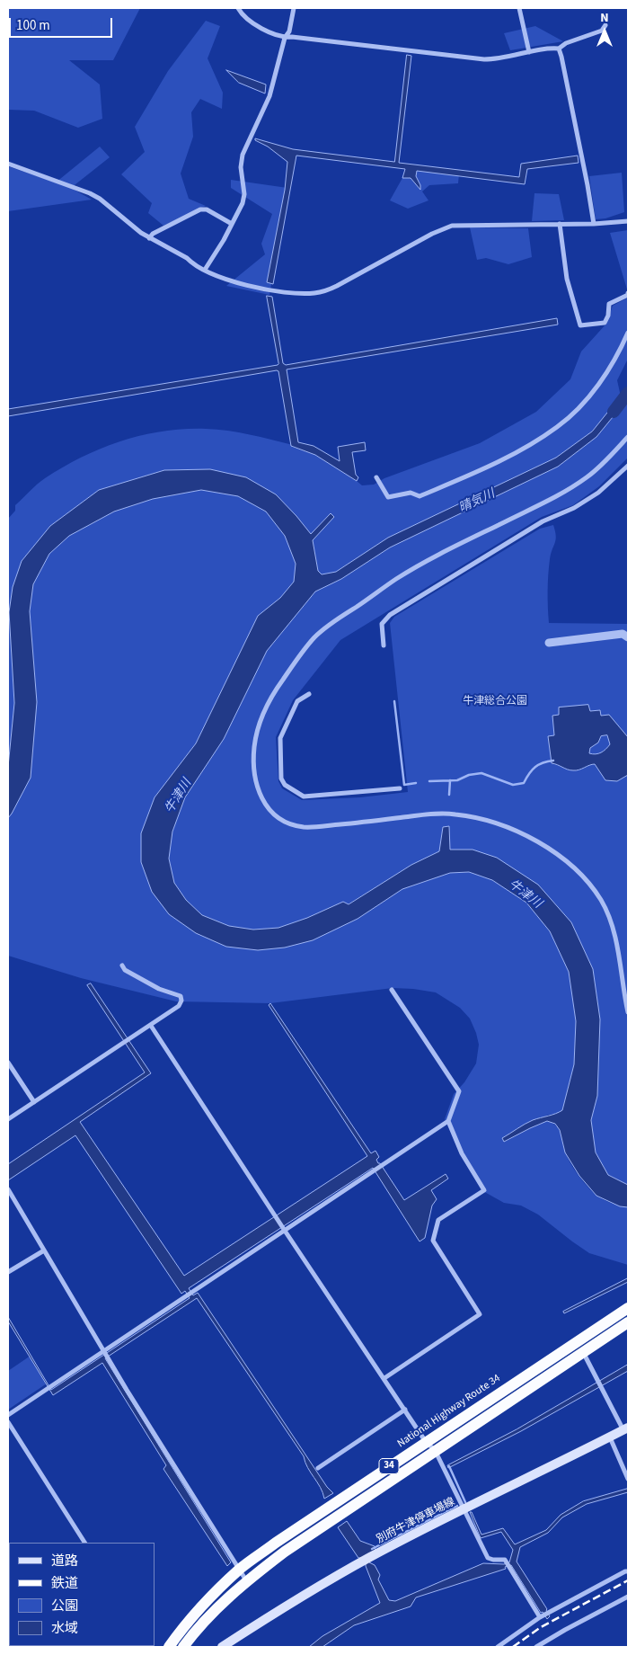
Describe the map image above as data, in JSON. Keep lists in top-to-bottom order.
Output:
{
  "streets": {
    "highway": ["National Highway Route 34", "34"],
    "main road": ["別府牛津停車場線"]
  },
  "water": ["晴気川", "牛津川"],
  "parks": ["牛津総合公園"],
  "legend": [
    "道路",
    "鉄道",
    "公園",
    "水域"
  ],
  "scale_bar": "100 m",
  "north": "top"
}
